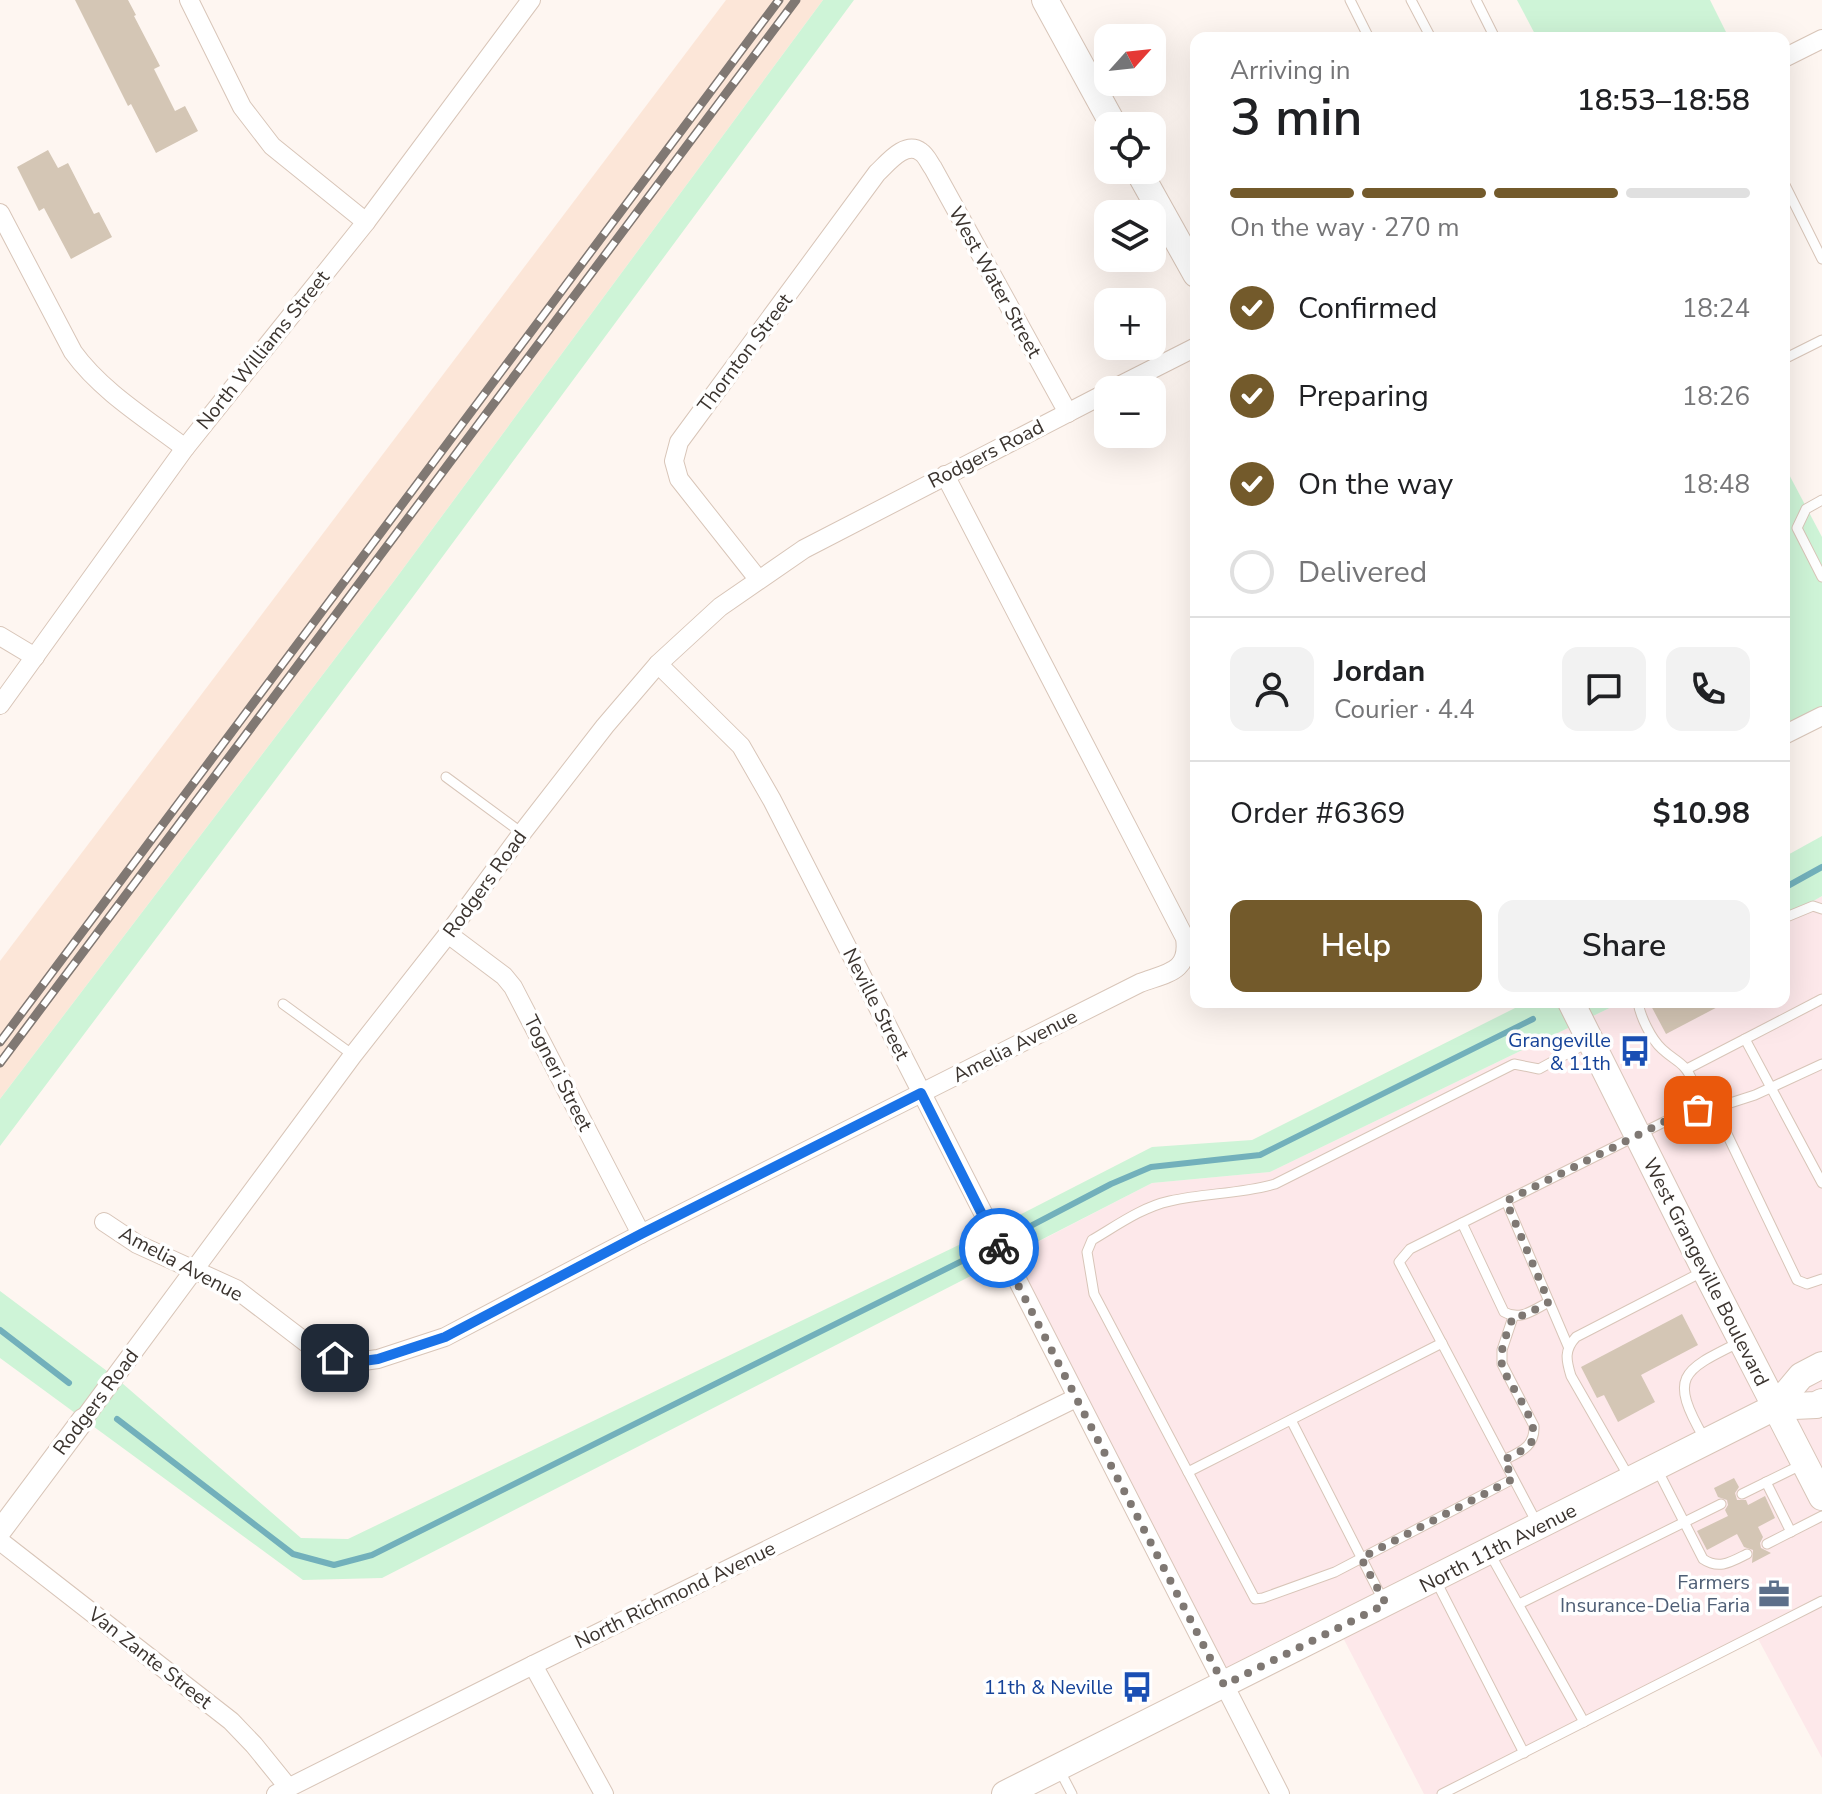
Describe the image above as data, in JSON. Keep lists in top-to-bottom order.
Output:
{
  "streets": {
    "main road": ["West Grangeville Boulevard", "North 11th Avenue"],
    "street": [
      "West Water Street",
      "North Williams Street",
      "Thornton Street",
      "Rodgers Road",
      "Neville Street",
      "Amelia Avenue",
      "Togneri Street",
      "North Richmond Avenue",
      "Van Zante Street"
    ]
  },
  "crossings": [
    ["West Water Street", "Thornton Street"],
    ["West Water Street", "Rodgers Road"],
    ["Thornton Street", "Rodgers Road"],
    ["Rodgers Road", "Neville Street"],
    ["Rodgers Road", "Amelia Avenue"],
    ["Rodgers Road", "Togneri Street"],
    ["Neville Street", "Amelia Avenue"],
    ["Neville Street", "North 11th Avenue"],
    ["Neville Street", "North Richmond Avenue"],
    ["Amelia Avenue", "Togneri Street"],
    ["West Grangeville Boulevard", "North 11th Avenue"],
    ["North Richmond Avenue", "Van Zante Street"]
  ],
  "places": {
    "bus stop": ["Grangeville & 11th", "11th & Neville"],
    "office": ["Farmers Insurance-Delia Faria"]
  },
  "north": "top right",
  "page": {
    "map_buttons": ["+", "−"],
    "heading": ["3 min", "Arriving in", "18:53–18:58"],
    "panel": [
      "Jordan",
      "Courier · 4.4",
      "Order #6369",
      "$10.98"
    ],
    "bar": "On the way · 270 m",
    "list": [
      ["Confirmed", "18:24"],
      ["Preparing", "18:26"],
      ["On the way", "18:48"],
      "Delivered"
    ],
    "buttons": ["Help", "Share"]
  }
}
